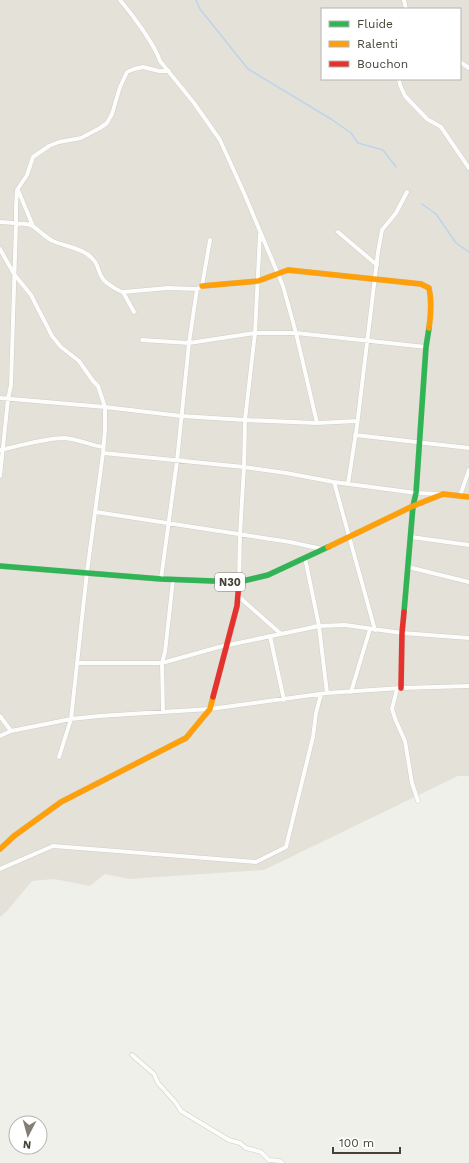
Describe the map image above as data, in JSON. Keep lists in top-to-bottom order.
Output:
{
  "streets": {
    "street": ["N30"]
  },
  "legend": ["Fluide", "Ralenti", "Bouchon"],
  "scale_bar": "100 m",
  "north": "bottom"
}
